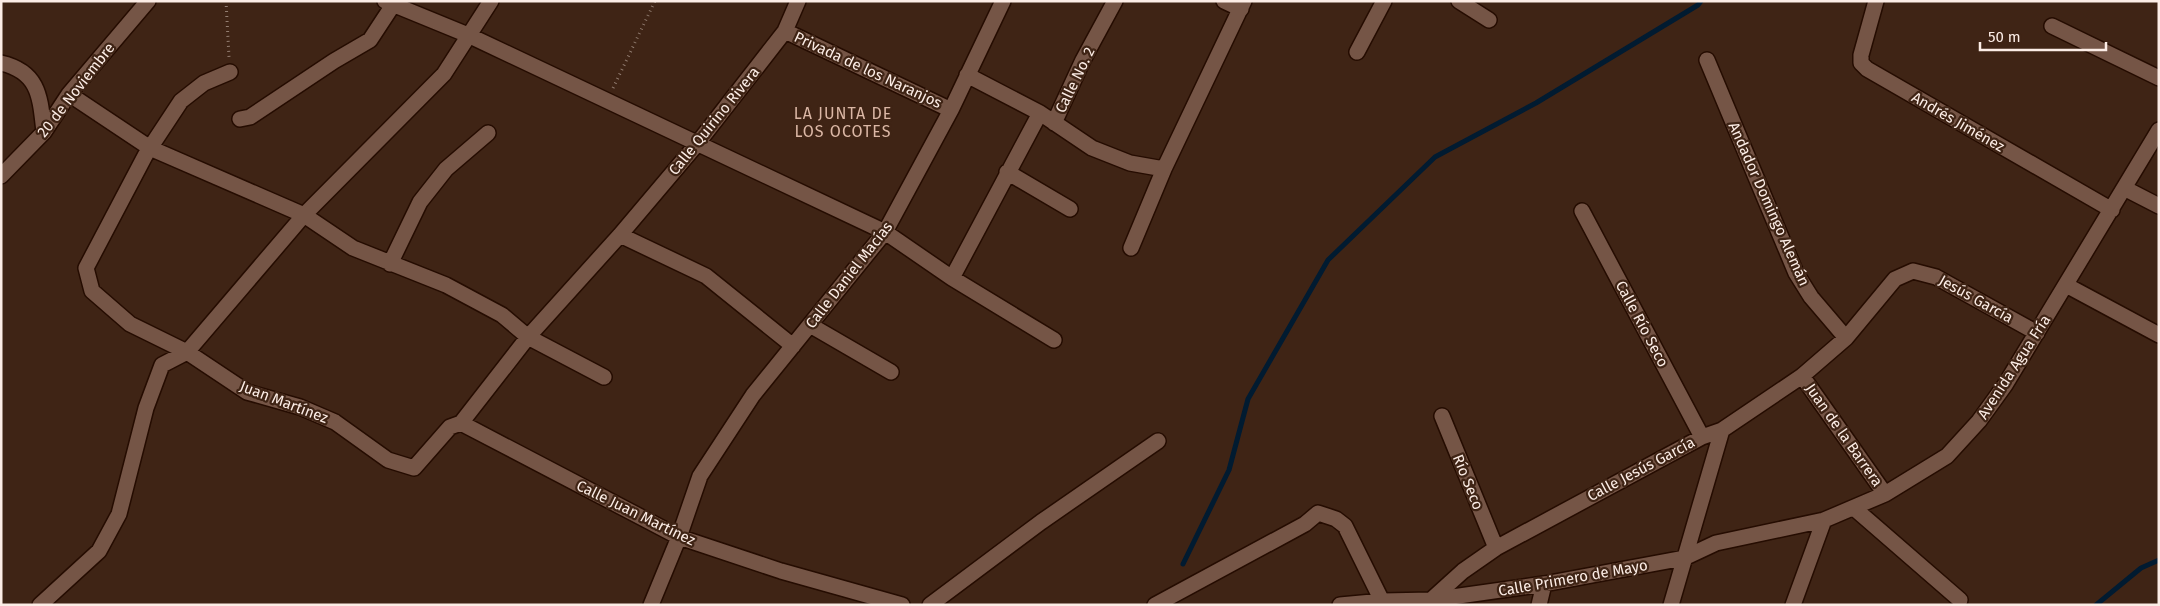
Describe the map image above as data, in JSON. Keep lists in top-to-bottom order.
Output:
{
  "streets": {
    "street": [
      "Privada de los Naranjos",
      "Calle No. 2",
      "20 de Noviembre",
      "Calle Quirino Rivera",
      "Andrés Jiménez",
      "Andador Domingo Alemán",
      "Calle Daniel Macías",
      "Jesús García",
      "Calle Río Seco",
      "Avenida Agua Fría",
      "Juan Martínez",
      "Juan de la Barrera",
      "Calle Jesús García",
      "Río Seco",
      "Calle Juan Martínez",
      "Calle Primero de Mayo"
    ]
  },
  "crossings": [
    ["Privada de los Naranjos", "Calle Quirino Rivera"],
    ["Privada de los Naranjos", "Calle Daniel Macías"],
    ["Calle No. 2", "Calle Daniel Macías"],
    ["Calle Quirino Rivera", "Juan Martínez"],
    ["Calle Quirino Rivera", "Calle Juan Martínez"],
    ["Andrés Jiménez", "Avenida Agua Fría"],
    ["Andador Domingo Alemán", "Calle Jesús García"],
    ["Calle Daniel Macías", "Calle Juan Martínez"],
    ["Jesús García", "Avenida Agua Fría"],
    ["Jesús García", "Calle Jesús García"],
    ["Calle Río Seco", "Calle Jesús García"],
    ["Avenida Agua Fría", "Juan de la Barrera"],
    ["Avenida Agua Fría", "Calle Primero de Mayo"],
    ["Juan Martínez", "Calle Juan Martínez"],
    ["Juan de la Barrera", "Calle Jesús García"],
    ["Calle Jesús García", "Río Seco"],
    ["Calle Jesús García", "Calle Primero de Mayo"]
  ],
  "districts": ["LA JUNTA DE LOS OCOTES"],
  "scale_bar": "50 m"
}
